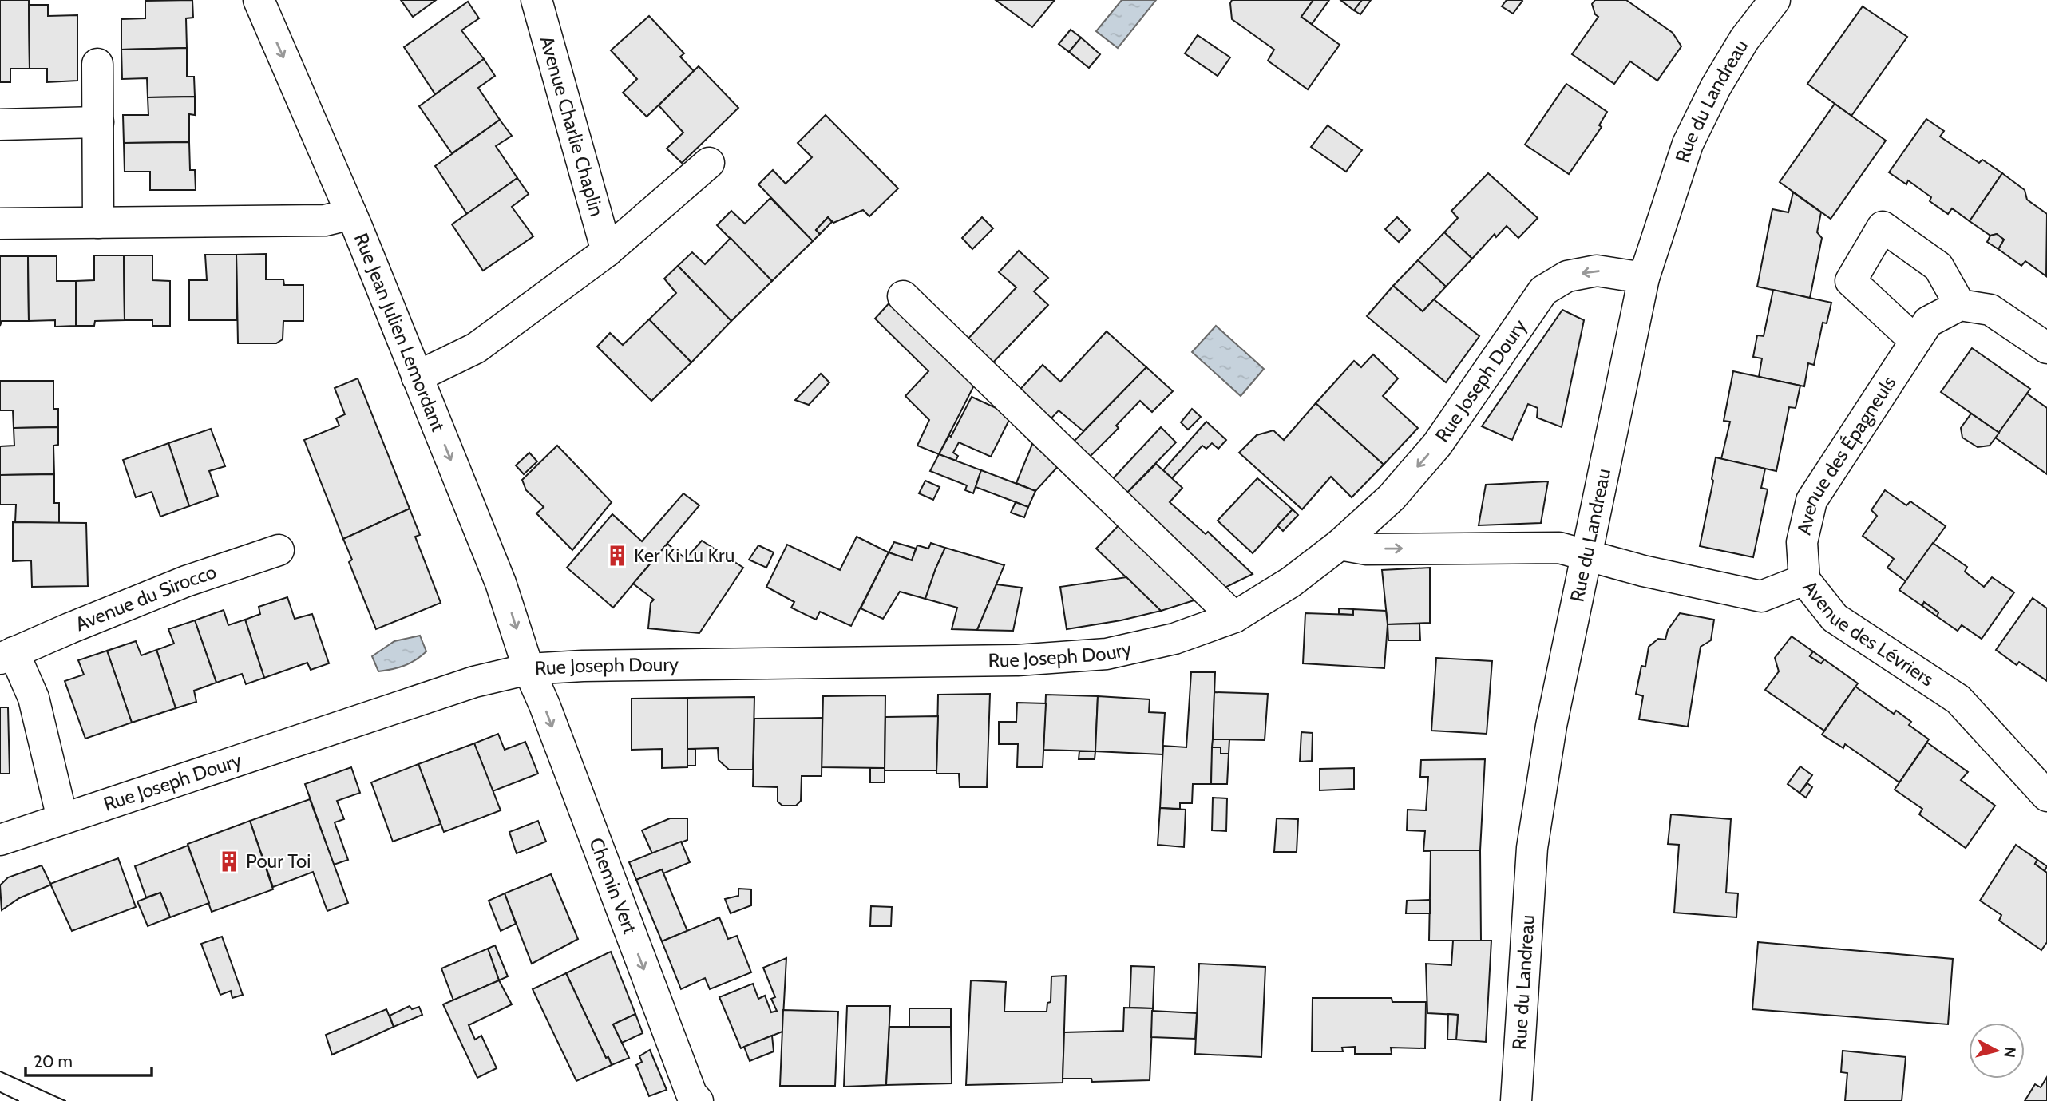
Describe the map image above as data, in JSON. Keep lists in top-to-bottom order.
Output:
{
  "streets": {
    "street": [
      "Rue du Landreau",
      "Avenue Charlie Chaplin",
      "Rue Jean Julien Lemordant",
      "Rue Joseph Doury",
      "Avenue des Épagneuls",
      "Avenue du Sirocco",
      "Avenue des Lévriers",
      "Chemin Vert"
    ]
  },
  "crossings": [
    ["Rue du Landreau", "Rue Joseph Doury"],
    ["Rue du Landreau", "Avenue des Lévriers"],
    ["Avenue Charlie Chaplin", "Rue Jean Julien Lemordant"],
    ["Rue Jean Julien Lemordant", "Rue Joseph Doury"],
    ["Rue Jean Julien Lemordant", "Chemin Vert"],
    ["Rue Joseph Doury", "Avenue du Sirocco"],
    ["Rue Joseph Doury", "Chemin Vert"],
    ["Avenue des Épagneuls", "Avenue des Lévriers"]
  ],
  "one_way": ["Rue Jean Julien Lemordant", "Chemin Vert"],
  "places": {
    "building": ["Ker Ki Lu Kru", "Pour Toi"]
  },
  "scale_bar": "20 m",
  "north": "right"
}
